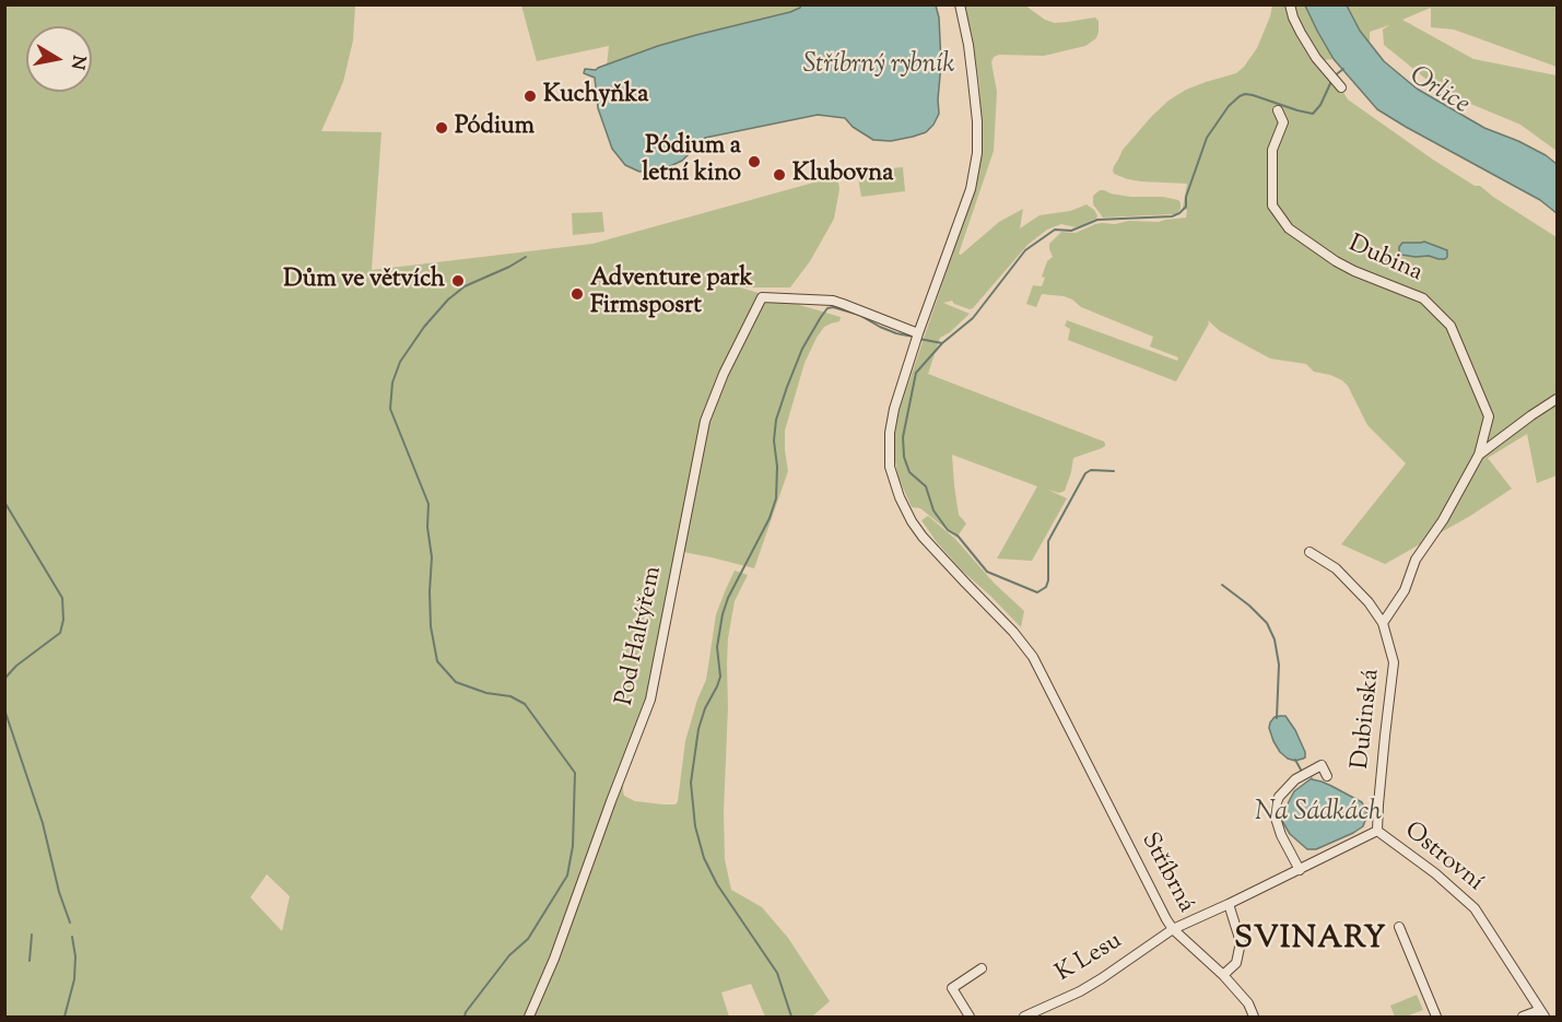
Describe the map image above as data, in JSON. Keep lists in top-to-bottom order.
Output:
{
  "streets": {
    "street": [
      "Dubina",
      "Pod Haltýřem",
      "Dubinská",
      "Ostrovní",
      "Stříbrná",
      "K Lesu"
    ]
  },
  "crossings": [
    ["Dubina", "Dubinská"],
    ["Pod Haltýřem", "Stříbrná"],
    ["Dubinská", "Ostrovní"],
    ["Stříbrná", "K Lesu"]
  ],
  "districts": ["SVINARY"],
  "water": ["Stříbrný rybník", "Orlice", "Na Sádkách"],
  "places": [
    "Kuchyňka",
    "Pódium",
    "Pódium a letní kino",
    "Klubovna",
    "Dům ve větvích",
    "Adventure park Firmsposrt"
  ],
  "north": "right"
}
